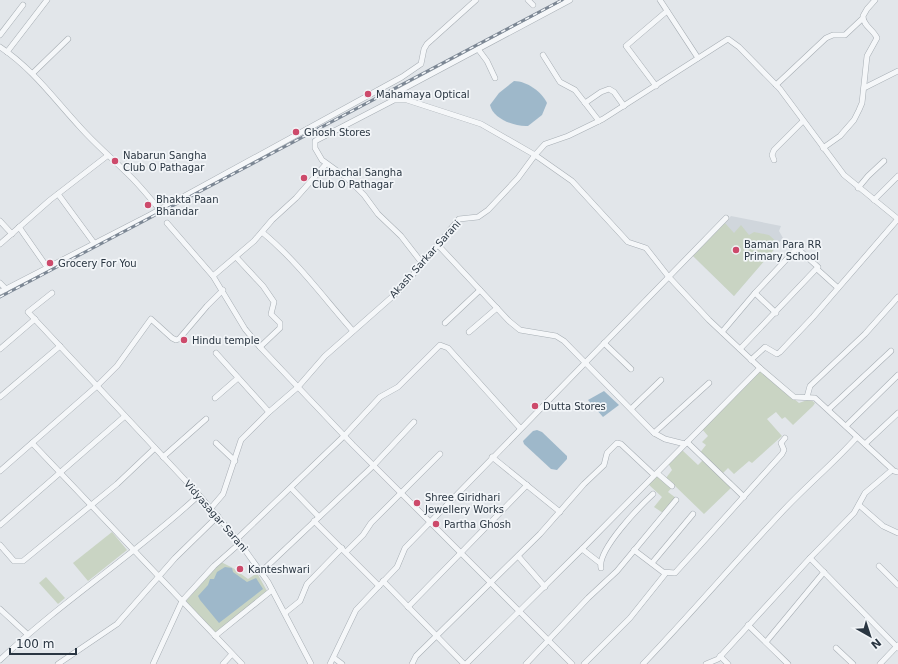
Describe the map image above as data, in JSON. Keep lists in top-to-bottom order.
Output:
{
  "streets": {
    "street": ["Akash Sarkar Sarani", "Vidyasagar Sarani"]
  },
  "crossings": [
    ["Akash Sarkar Sarani", "Vidyasagar Sarani"]
  ],
  "places": [
    "Mahamaya Optical",
    "Ghosh Stores",
    "Nabarun Sangha Club O Pathagar",
    "Purbachal Sangha Club O Pathagar",
    "Bhakta Paan Bhandar",
    "Baman Para RR Primary School",
    "Grocery For You",
    "Hindu temple",
    "Dutta Stores",
    "Shree Giridhari Jewellery Works",
    "Partha Ghosh",
    "Kanteshwari"
  ],
  "scale_bar": "100 m",
  "north": "bottom right"
}
